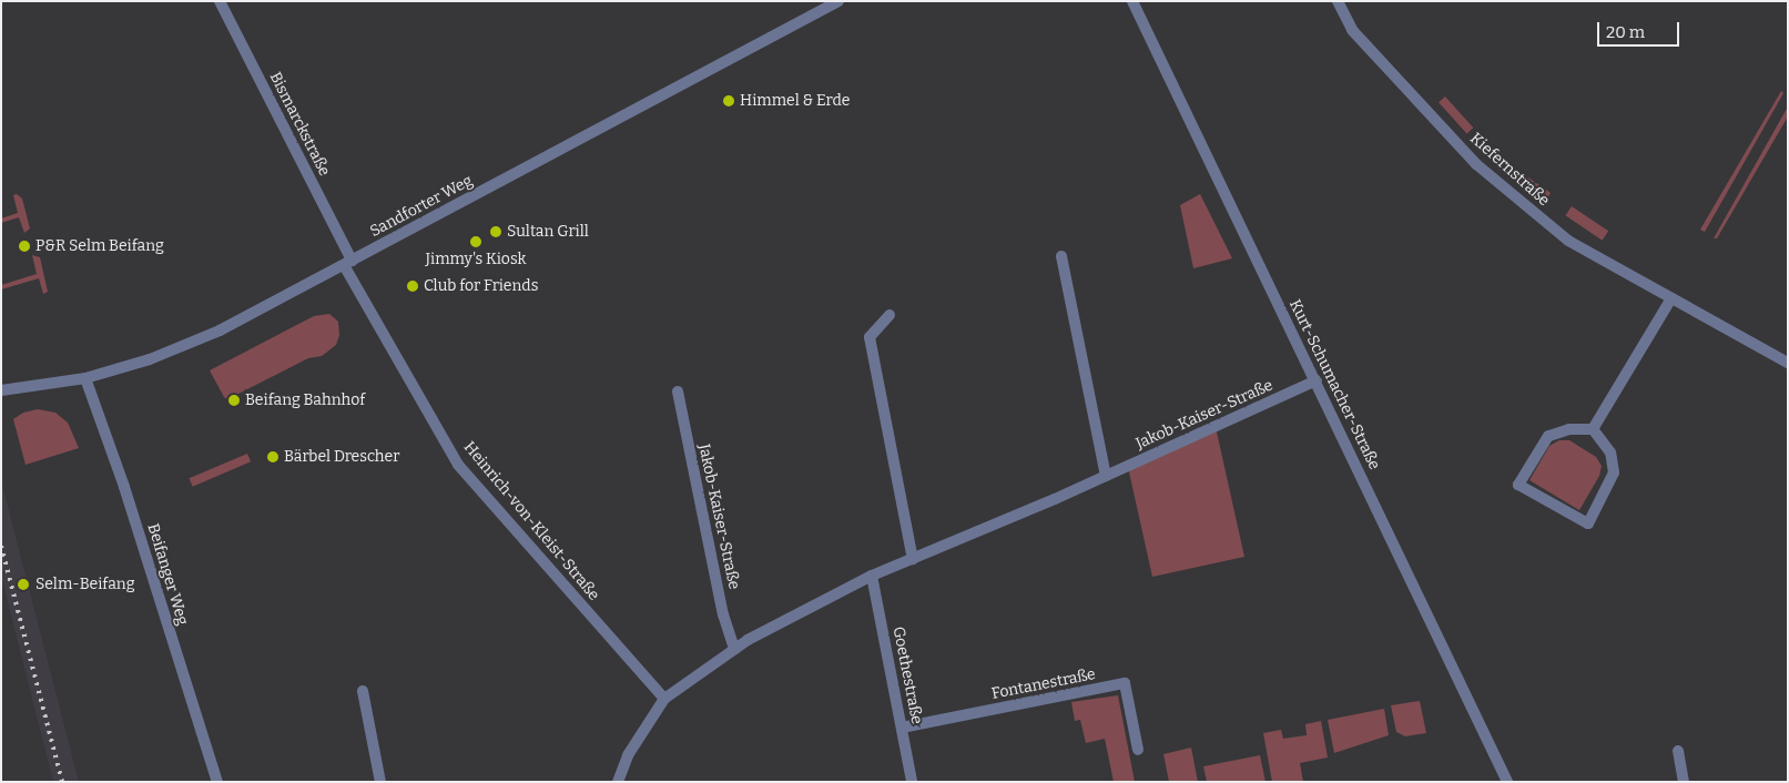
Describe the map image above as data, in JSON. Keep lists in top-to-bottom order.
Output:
{
  "streets": {
    "street": [
      "Bismarckstraße",
      "Kiefernstraße",
      "Sandforter Weg",
      "Kurt-Schumacher-Straße",
      "Jakob-Kaiser-Straße",
      "Heinrich-von-Kleist-Straße",
      "Beifanger Weg",
      "Goethestraße",
      "Fontanestraße"
    ]
  },
  "crossings": [
    ["Bismarckstraße", "Sandforter Weg"],
    ["Bismarckstraße", "Heinrich-von-Kleist-Straße"],
    ["Sandforter Weg", "Heinrich-von-Kleist-Straße"],
    ["Sandforter Weg", "Beifanger Weg"],
    ["Kurt-Schumacher-Straße", "Jakob-Kaiser-Straße"],
    ["Jakob-Kaiser-Straße", "Heinrich-von-Kleist-Straße"],
    ["Jakob-Kaiser-Straße", "Goethestraße"],
    ["Goethestraße", "Fontanestraße"]
  ],
  "places": [
    "Himmel & Erde",
    "Sultan Grill",
    "Jimmy's Kiosk",
    "P&R Selm Beifang",
    "Club for Friends",
    "Beifang Bahnhof",
    "Bärbel Drescher",
    "Selm-Beifang"
  ],
  "scale_bar": "20 m"
}
